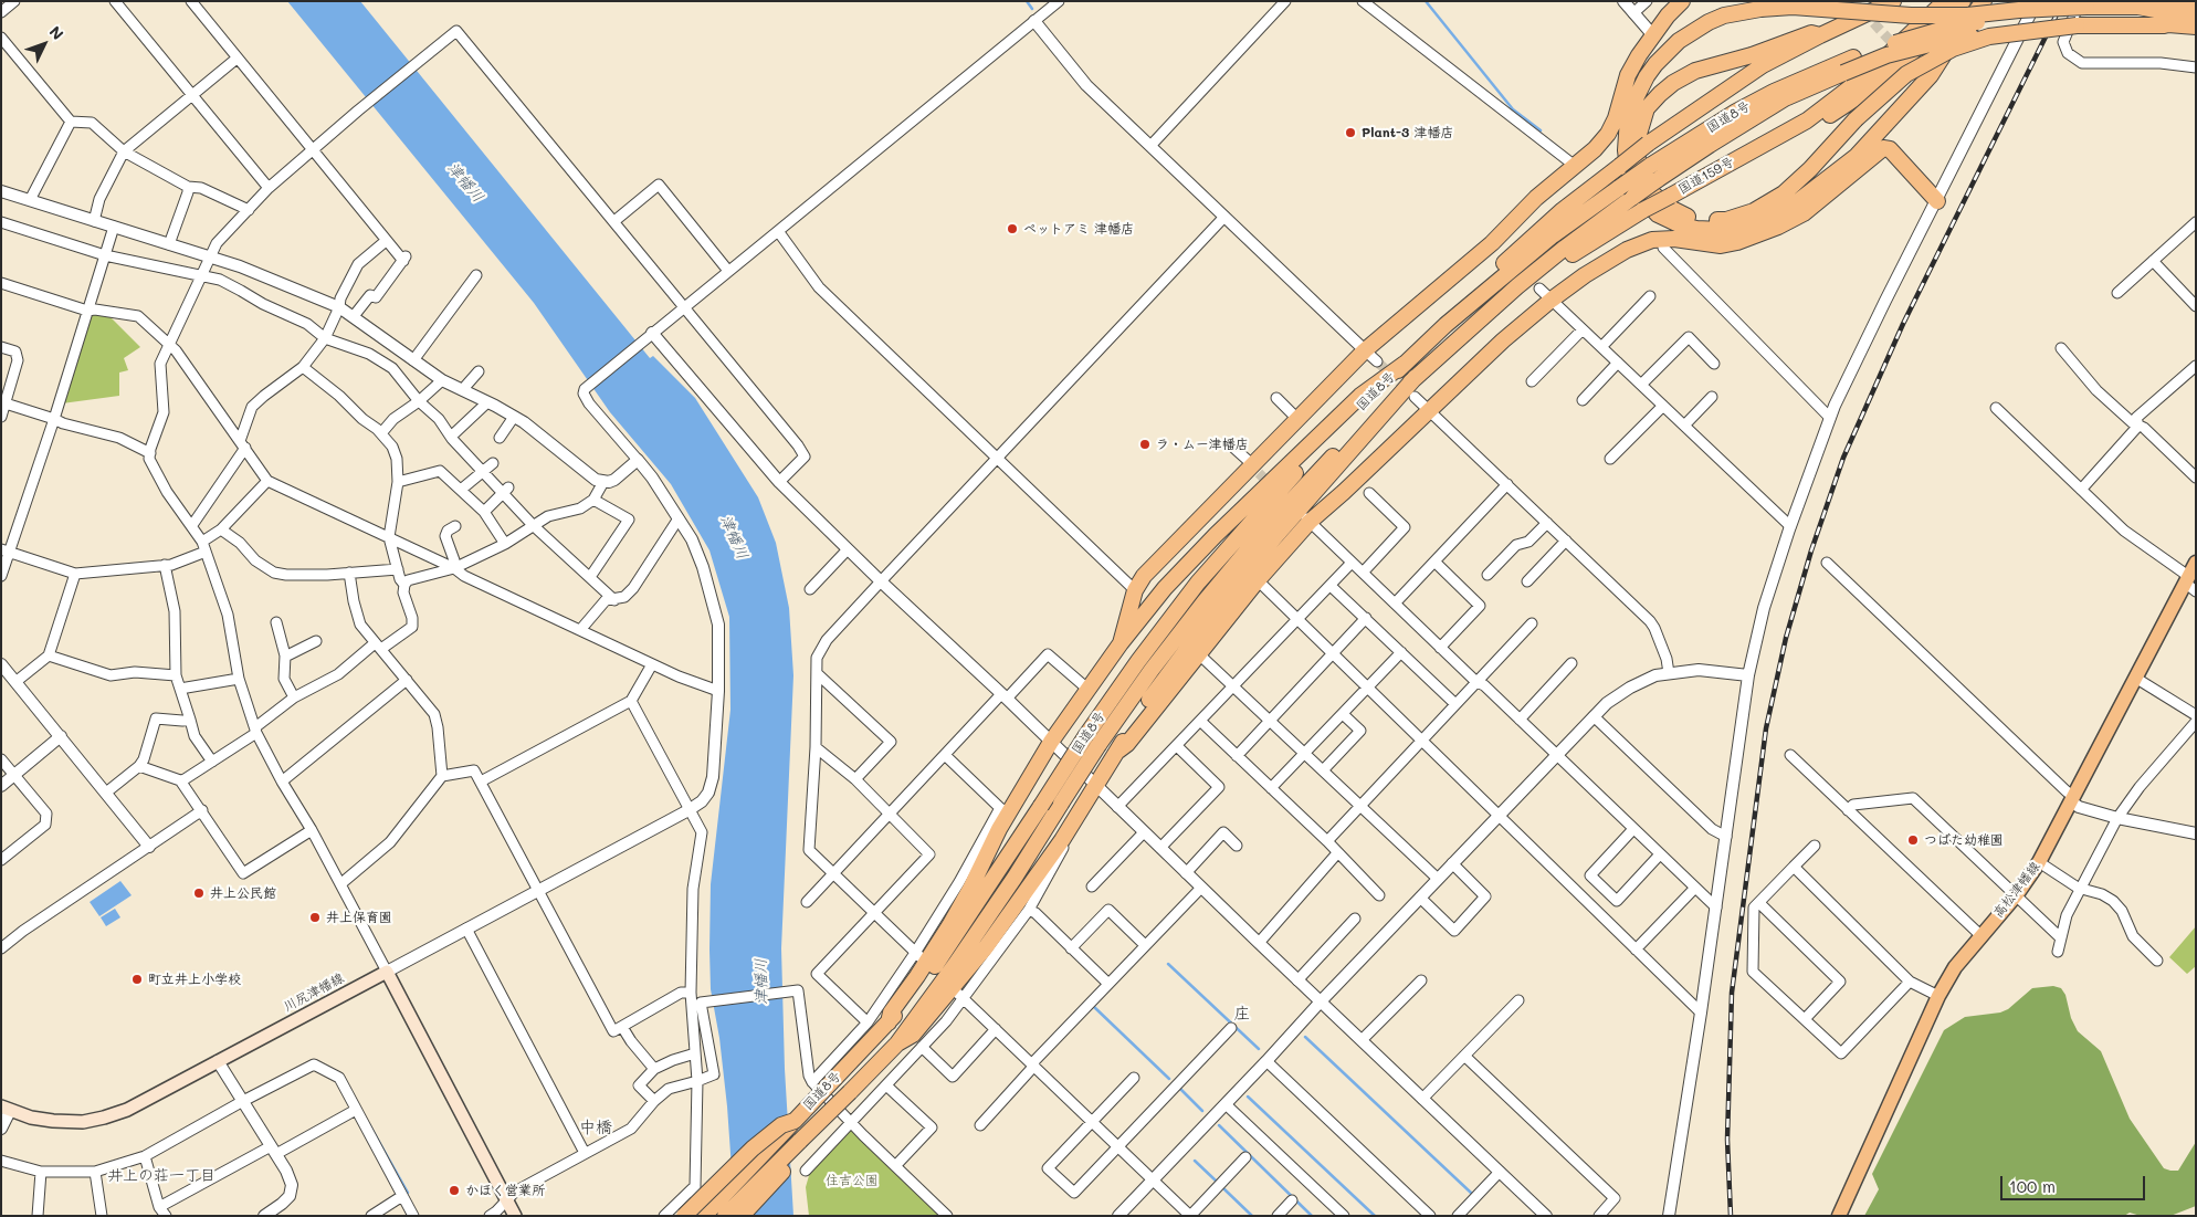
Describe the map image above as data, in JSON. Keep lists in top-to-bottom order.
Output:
{
  "streets": {
    "highway": ["国道8号", "国道159号"],
    "main road": ["高松津幡線", "川尻津幡線"]
  },
  "crossings": [
    ["国道8号", "国道159号"]
  ],
  "districts": ["庄", "中橋", "井上の荘一丁目"],
  "water": ["津幡川"],
  "parks": ["住吉公園"],
  "places": [
    "Plant-3 津幡店",
    "ペットアミ 津幡店",
    "ラ・ムー津幡店",
    "つばた幼稚園",
    "井上公民館",
    "井上保育園",
    "町立井上小学校",
    "かほく営業所"
  ],
  "scale_bar": "100 m",
  "north": "top right"
}
